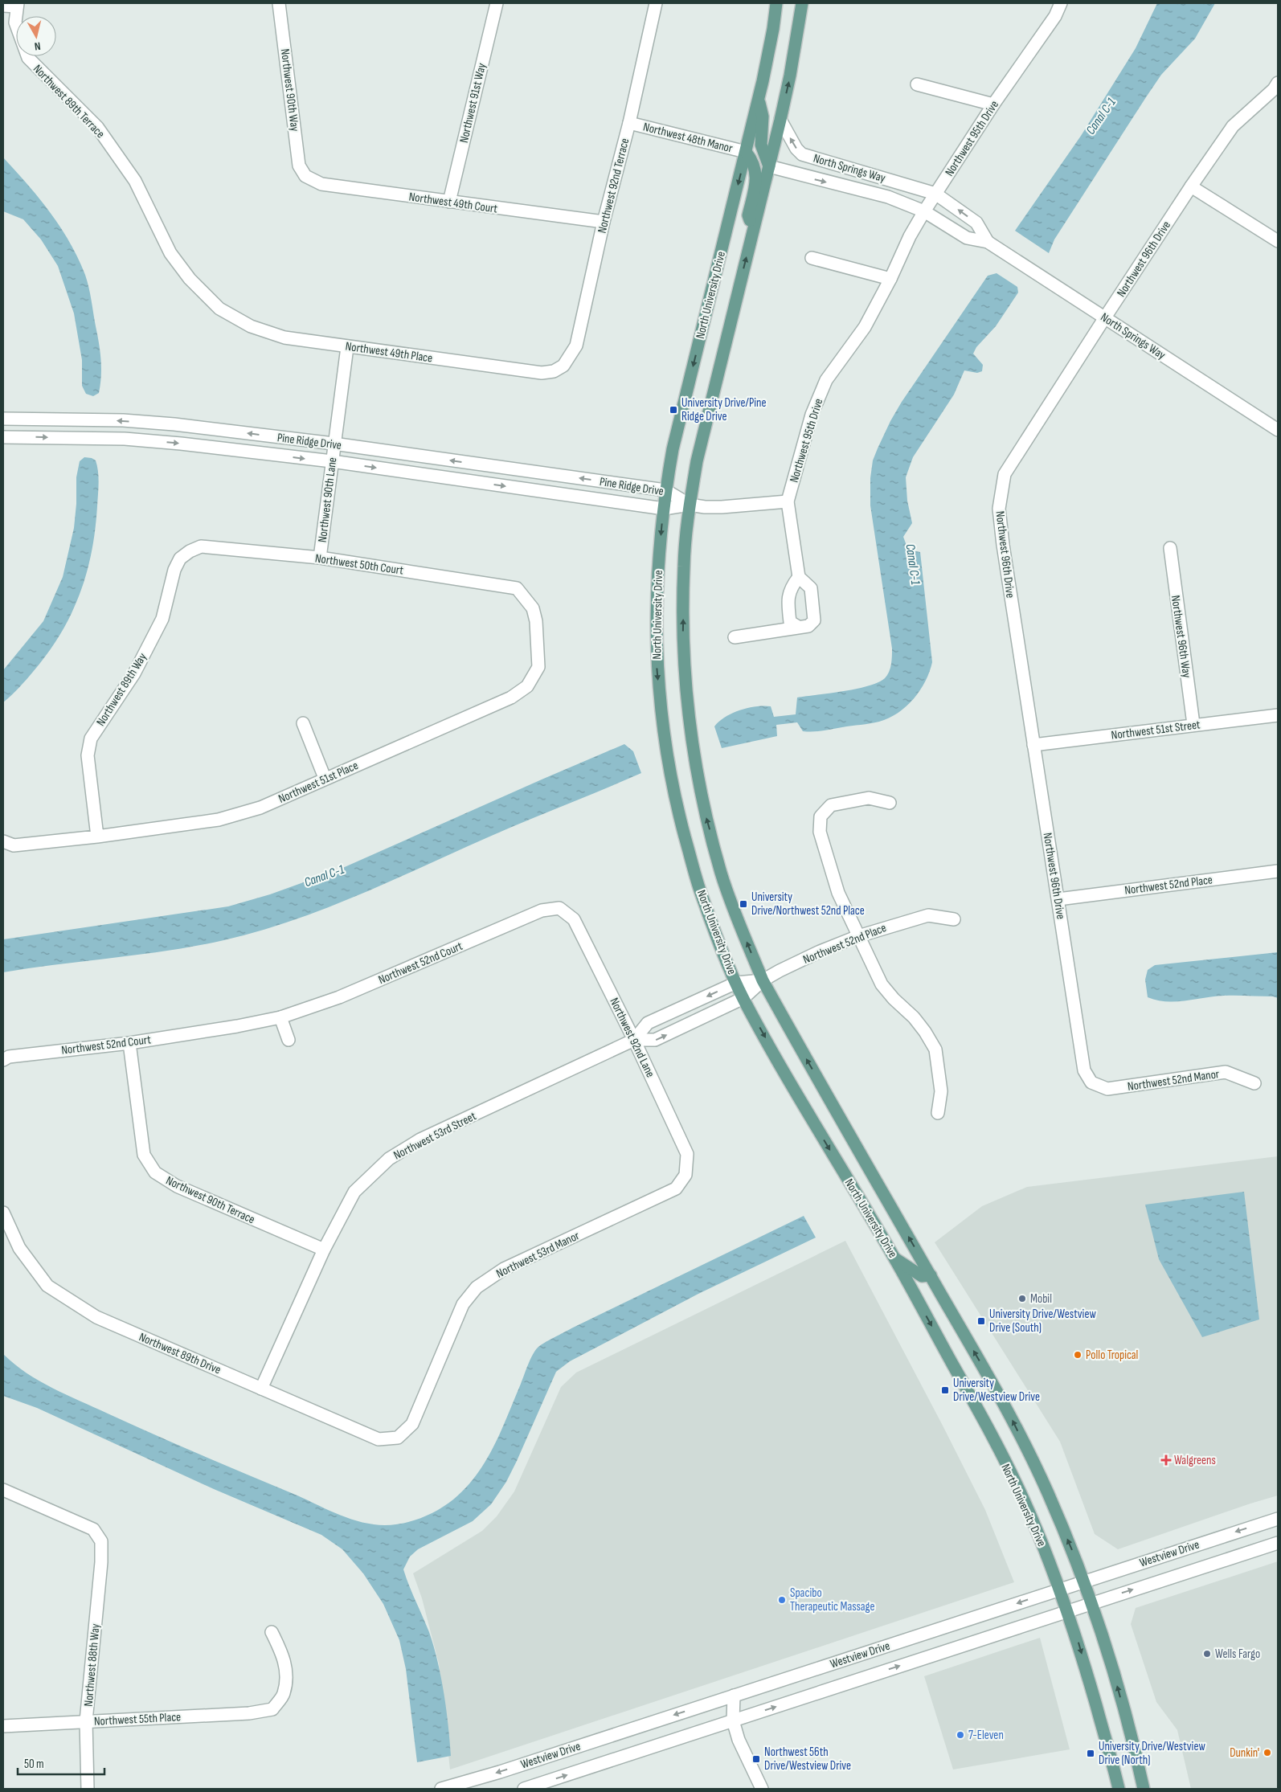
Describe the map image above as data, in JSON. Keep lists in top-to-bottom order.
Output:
{
  "streets": {
    "main road": ["North University Drive"],
    "street": [
      "Northwest 90th Way",
      "Northwest 89th Terrace",
      "Northwest 91st Way",
      "Northwest 48th Manor",
      "Northwest 95th Drive",
      "North Springs Way",
      "Northwest 92nd Terrace",
      "Northwest 49th Court",
      "Northwest 96th Drive",
      "Northwest 49th Place",
      "Pine Ridge Drive",
      "Northwest 90th Lane",
      "Northwest 50th Court",
      "Northwest 96th Way",
      "Northwest 89th Way",
      "Northwest 51st Street",
      "Northwest 51st Place",
      "Northwest 52nd Place",
      "Northwest 52nd Court",
      "Northwest 92nd Lane",
      "Northwest 52nd Manor",
      "Northwest 53rd Street",
      "Northwest 90th Terrace",
      "Northwest 53rd Manor",
      "Northwest 89th Drive",
      "Westview Drive",
      "Northwest 88th Way",
      "Northwest 55th Place"
    ]
  },
  "crossings": [
    ["Northwest 90th Way", "Northwest 49th Court"],
    ["Northwest 89th Terrace", "Northwest 49th Place"],
    ["Northwest 91st Way", "Northwest 49th Court"],
    ["Northwest 48th Manor", "Northwest 92nd Terrace"],
    ["Northwest 48th Manor", "North University Drive"],
    ["Northwest 95th Drive", "North Springs Way"],
    ["North Springs Way", "Northwest 96th Drive"],
    ["North Springs Way", "North University Drive"],
    ["Northwest 92nd Terrace", "Northwest 49th Court"],
    ["Northwest 92nd Terrace", "Northwest 49th Place"],
    ["Northwest 96th Drive", "Northwest 51st Street"],
    ["Northwest 96th Drive", "Northwest 52nd Place"],
    ["Northwest 96th Drive", "Northwest 52nd Manor"],
    ["North University Drive", "Pine Ridge Drive"],
    ["North University Drive", "Northwest 52nd Place"],
    ["North University Drive", "Northwest 53rd Street"],
    ["North University Drive", "Westview Drive"],
    ["Northwest 49th Place", "Northwest 90th Lane"],
    ["Pine Ridge Drive", "Northwest 90th Lane"],
    ["Northwest 90th Lane", "Northwest 50th Court"],
    ["Northwest 50th Court", "Northwest 89th Way"],
    ["Northwest 50th Court", "Northwest 51st Place"],
    ["Northwest 96th Way", "Northwest 51st Street"],
    ["Northwest 89th Way", "Northwest 51st Place"],
    ["Northwest 52nd Place", "Northwest 53rd Street"],
    ["Northwest 52nd Court", "Northwest 92nd Lane"],
    ["Northwest 52nd Court", "Northwest 90th Terrace"],
    ["Northwest 92nd Lane", "Northwest 53rd Street"],
    ["Northwest 92nd Lane", "Northwest 53rd Manor"],
    ["Northwest 53rd Street", "Northwest 90th Terrace"],
    ["Northwest 53rd Street", "Northwest 89th Drive"],
    ["Northwest 53rd Manor", "Northwest 89th Drive"],
    ["Northwest 88th Way", "Northwest 55th Place"]
  ],
  "water": ["Canal C-1"],
  "places": {
    "transit": [
      "University Drive/Pine Ridge Drive",
      "University Drive/Northwest 52nd Place",
      "University Drive/Westview Drive (South)",
      "University Drive/Westview Drive",
      "University Drive/Westview Drive (North)",
      "Northwest 56th Drive/Westview Drive"
    ],
    "other": [
      "Mobil",
      "Pollo Tropical",
      "Spacibo Therapeutic Massage",
      "Wells Fargo",
      "7-Eleven",
      "Dunkin'"
    ],
    "health": ["Walgreens"]
  },
  "scale_bar": "50 m",
  "north": "bottom"
}
